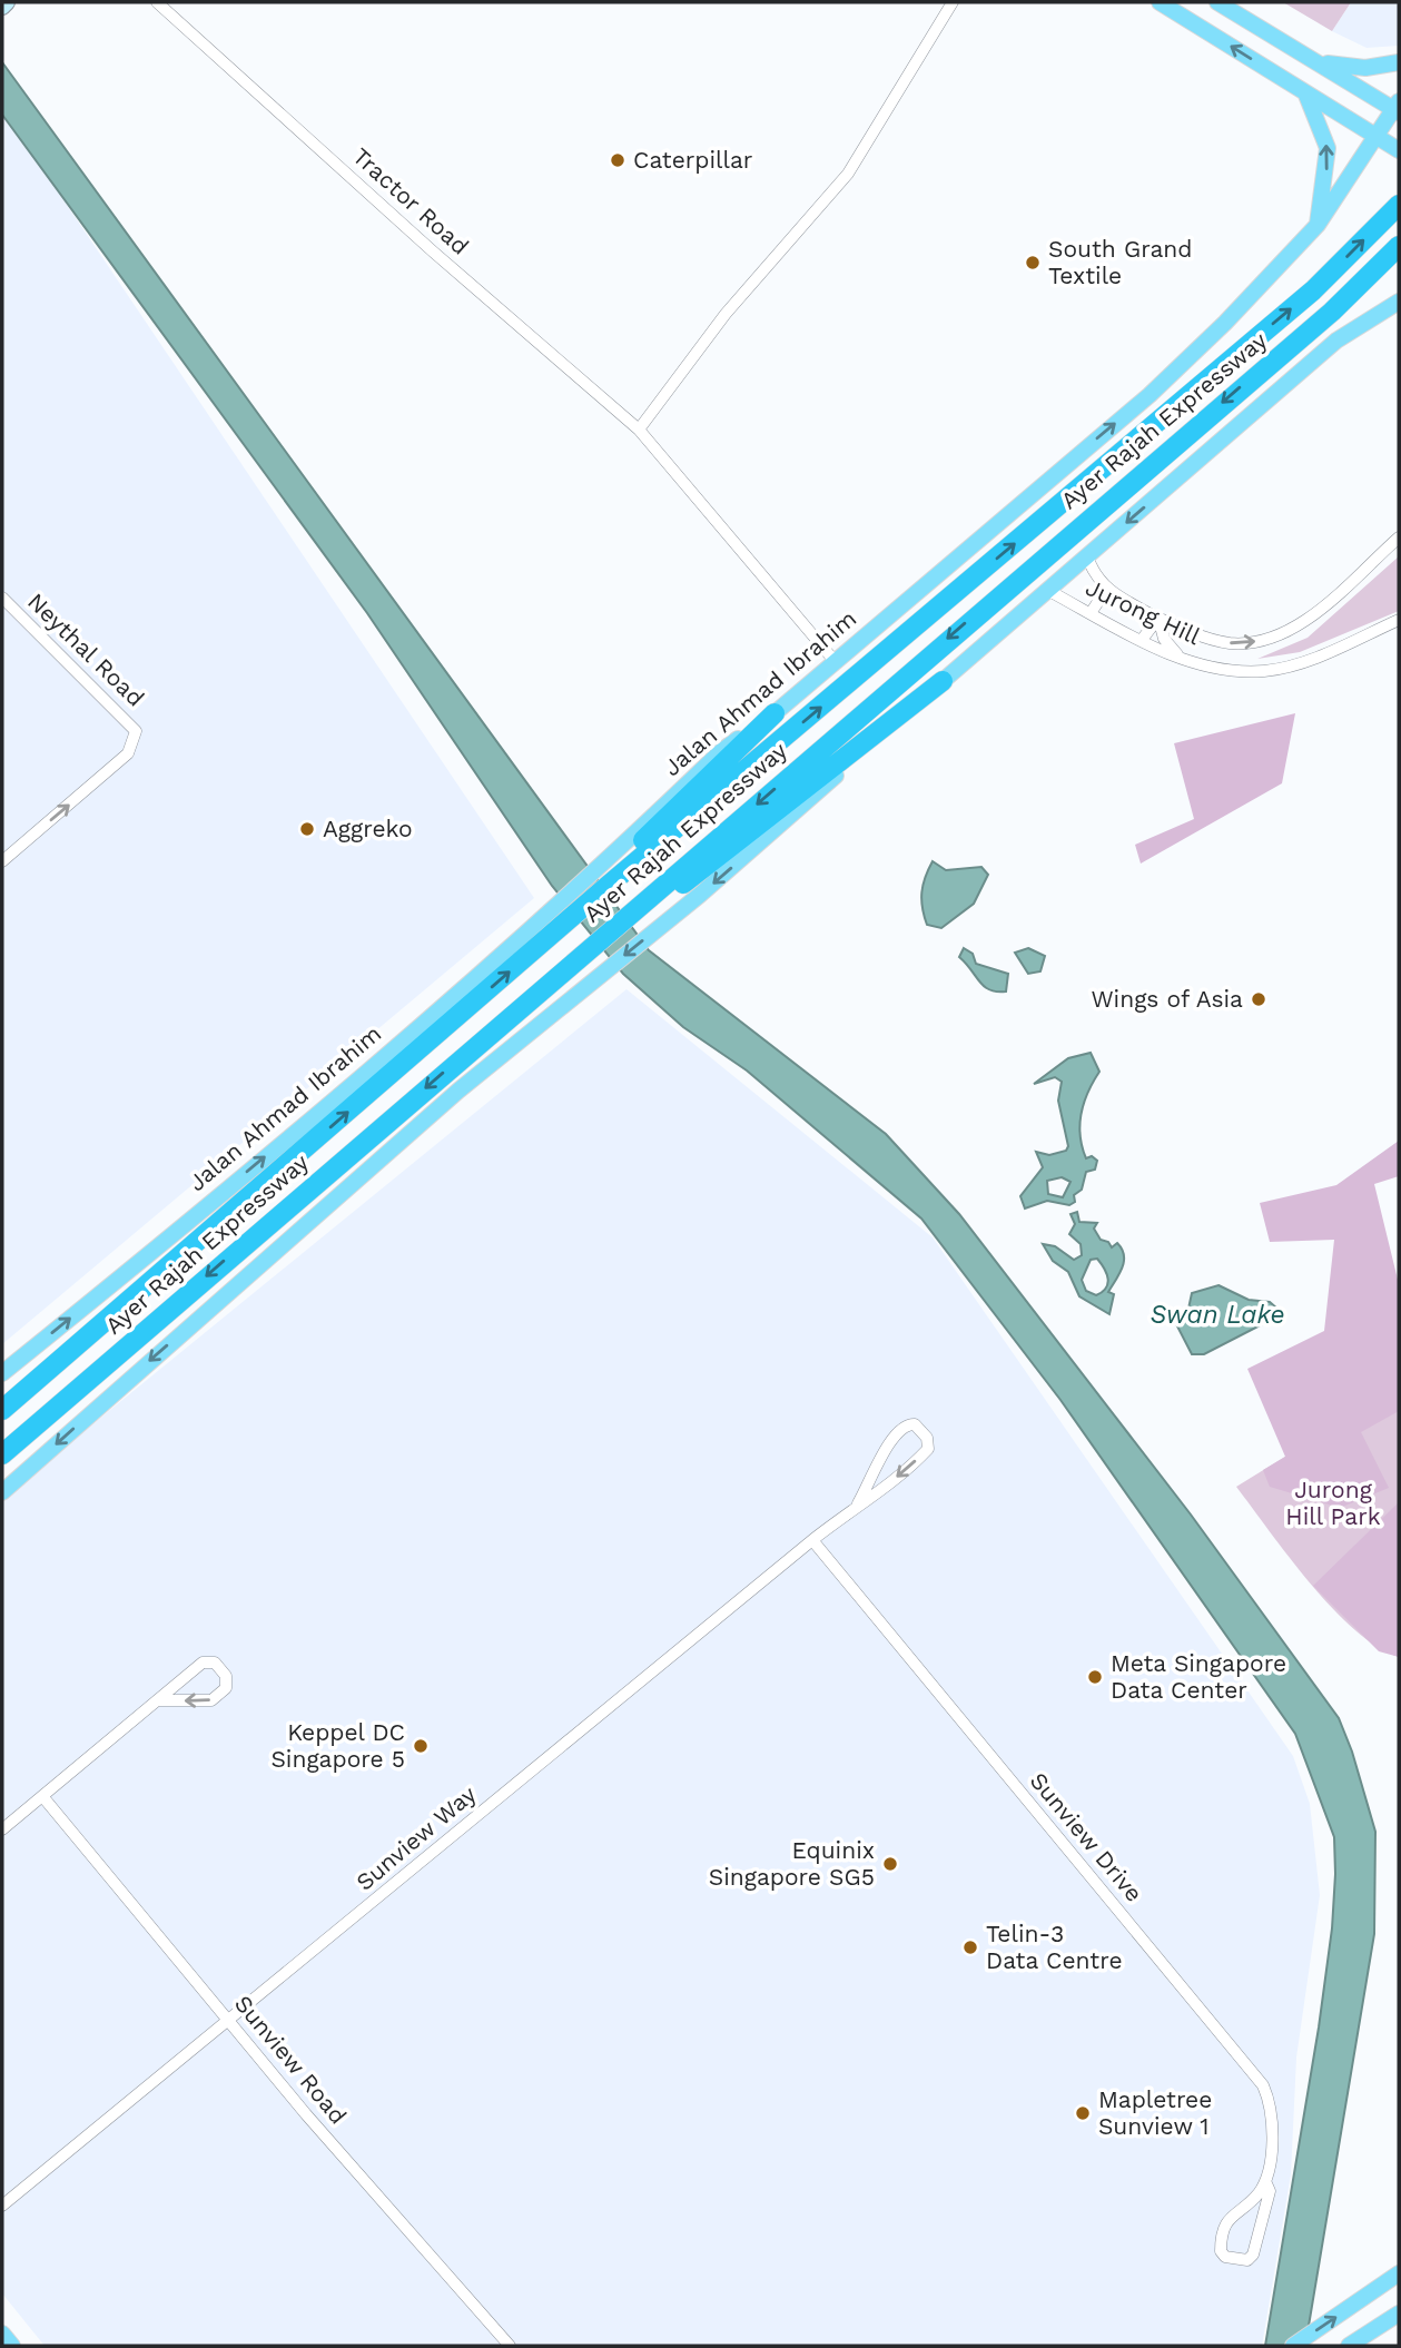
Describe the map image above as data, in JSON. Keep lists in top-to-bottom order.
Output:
{
  "streets": {
    "highway": ["Ayer Rajah Expressway"],
    "main road": ["Jalan Ahmad Ibrahim"],
    "street": [
      "Tractor Road",
      "Jurong Hill",
      "Neythal Road",
      "Sunview Drive",
      "Sunview Way",
      "Sunview Road"
    ]
  },
  "crossings": [
    ["Tractor Road", "Jalan Ahmad Ibrahim"],
    ["Sunview Drive", "Sunview Way"],
    ["Sunview Way", "Sunview Road"]
  ],
  "water": ["Swan Lake"],
  "parks": ["Jurong Hill Park"],
  "places": [
    "Caterpillar",
    "South Grand Textile",
    "Aggreko",
    "Wings of Asia",
    "Meta Singapore Data Center",
    "Keppel DC Singapore 5",
    "Equinix Singapore SG5",
    "Telin-3 Data Centre",
    "Mapletree Sunview 1"
  ]
}
